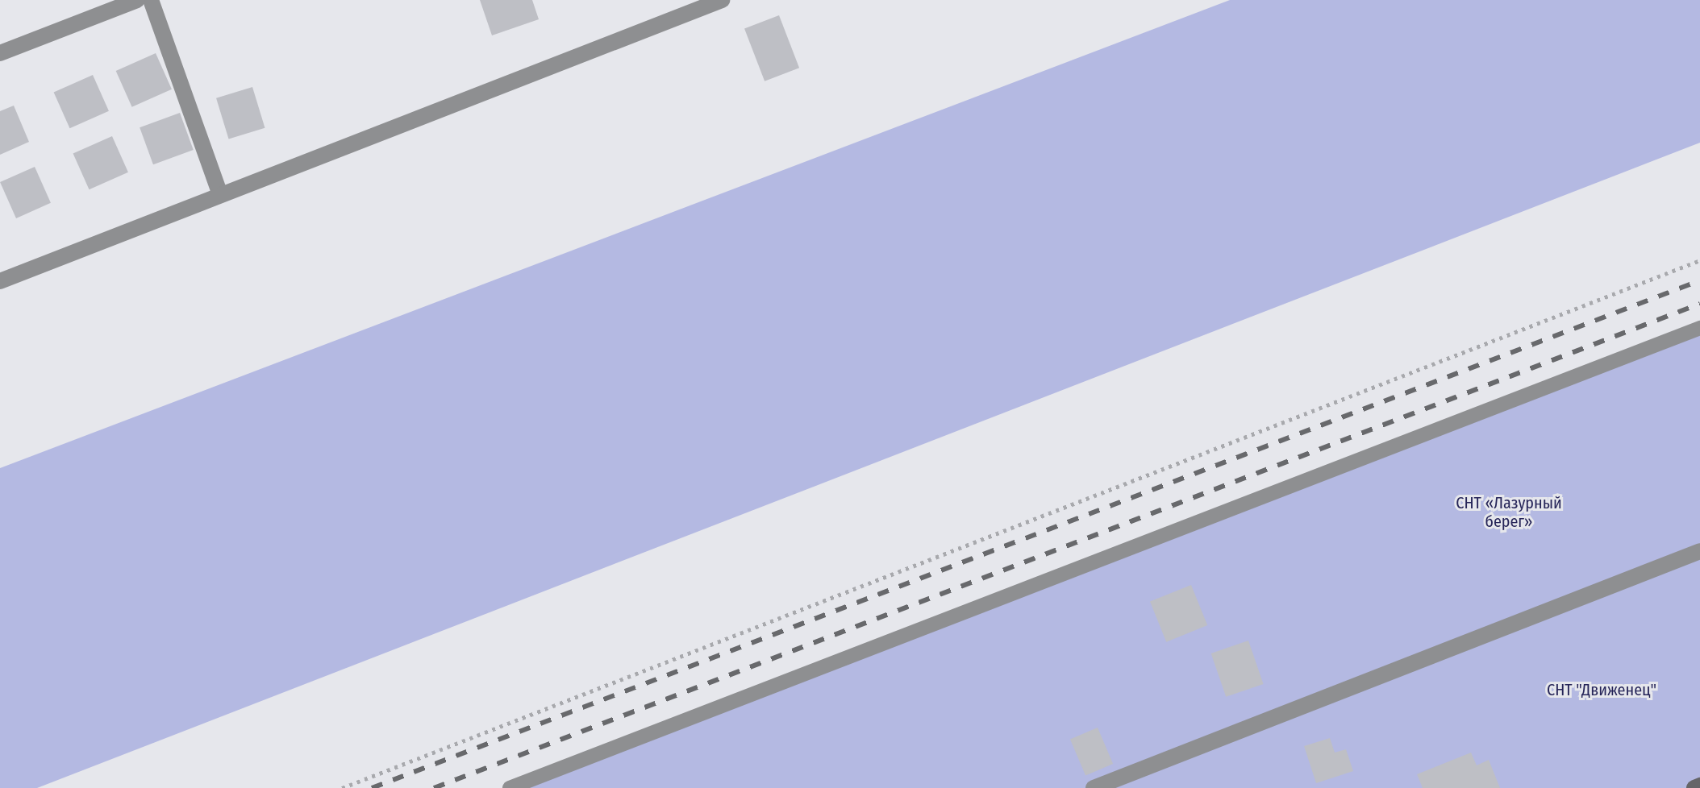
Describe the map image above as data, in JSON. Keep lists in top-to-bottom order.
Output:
{
  "parks": ["СНТ «Лазурный берег»", "СНТ \"Движенец\""]
}
